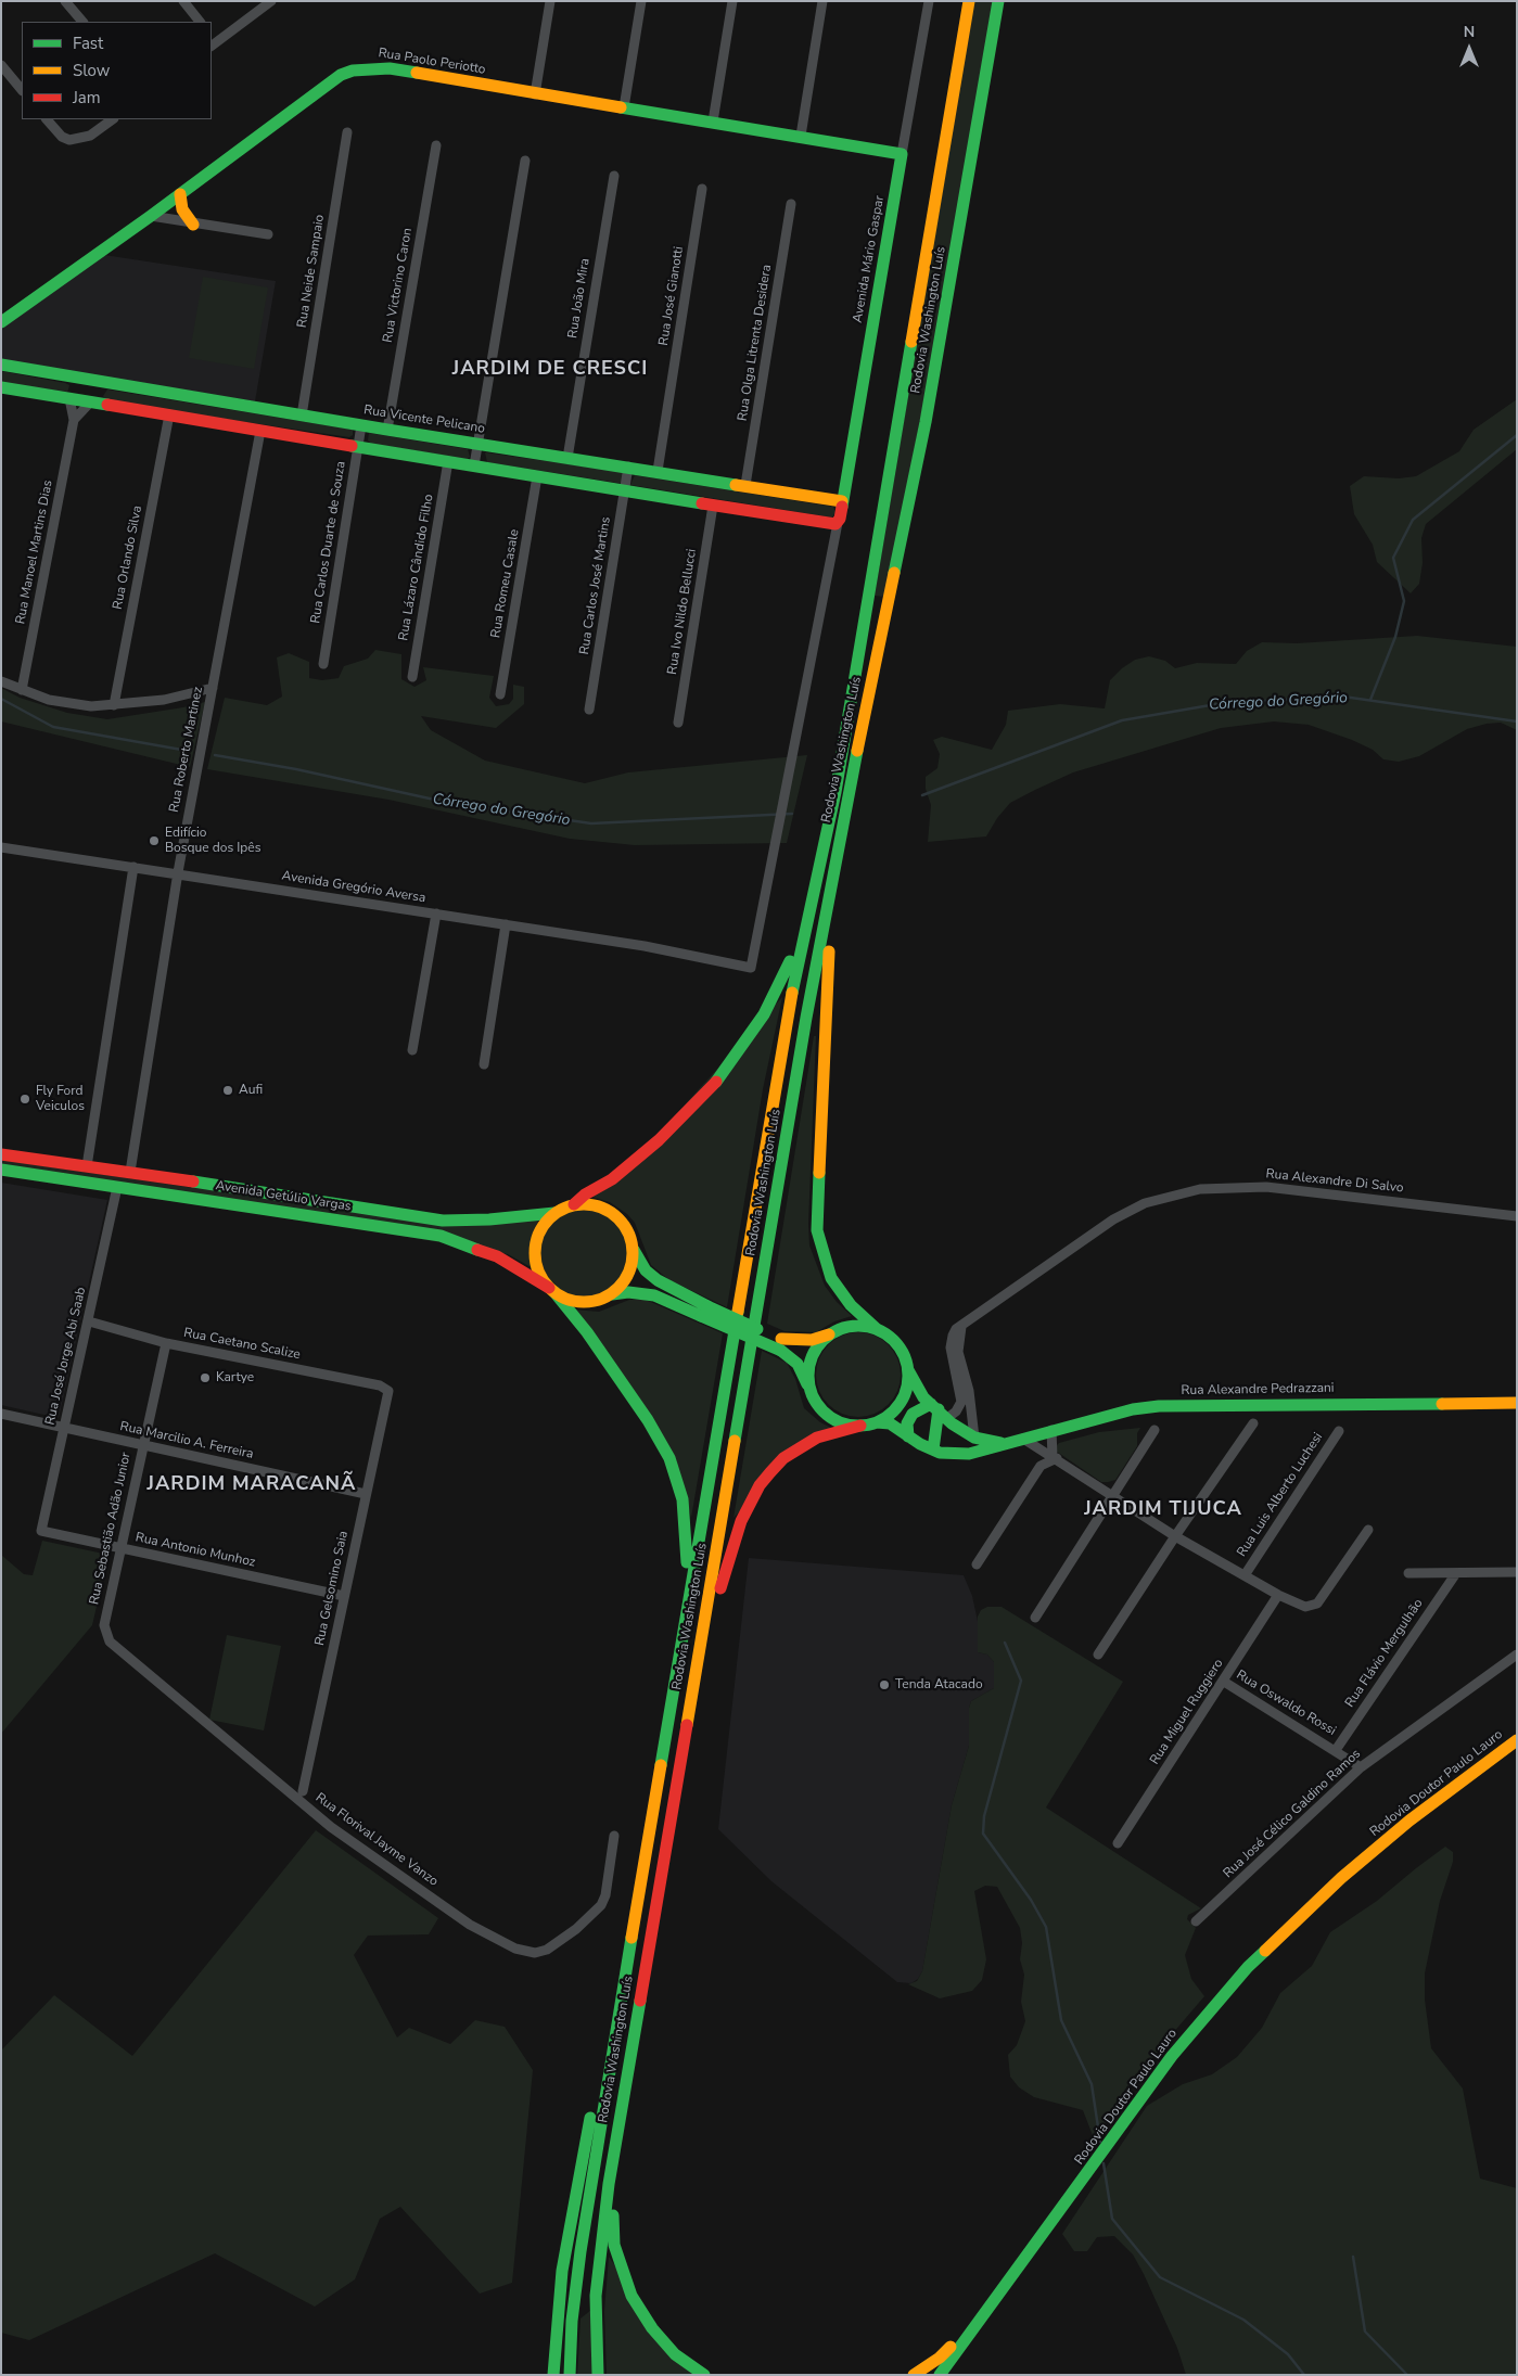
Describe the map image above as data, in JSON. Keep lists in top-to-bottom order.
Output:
{
  "streets": {
    "main road": [
      "Rua Paolo Periotto",
      "Avenida Mário Gaspar",
      "Rodovia Washington Luís",
      "Rua Vicente Pelicano",
      "Avenida Getúlio Vargas",
      "Rua Alexandre Pedrazzani",
      "Rodovia Doutor Paulo Lauro"
    ],
    "street": [
      "Rua Neide Sampaio",
      "Rua Victorino Caron",
      "Rua José Gianotti",
      "Rua João Mira",
      "Rua Olga Litrenta Desidera",
      "Rua Carlos Duarte de Souza",
      "Rua Manoel Martins Dias",
      "Rua Orlando Silva",
      "Rua Lázaro Cândido Filho",
      "Rua Romeu Casale",
      "Rua Carlos José Martins",
      "Rua Ivo Nildo Bellucci",
      "Rua Roberto Martinez",
      "Avenida Gregório Aversa",
      "Rua Alexandre Di Salvo",
      "Rua Caetano Scalize",
      "Rua José Jorge Abi Saab",
      "Rua Marcilio A. Ferreira",
      "Rua Luis Alberto Luchesi",
      "Rua Sebastião Adão Junior",
      "Rua Antonio Munhoz",
      "Rua Gelsomino Saia",
      "Rua Flávio Mergulhão",
      "Rua Oswaldo Rossi",
      "Rua Miguel Ruggiero",
      "Rua José Célico Galdino Ramos",
      "Rua Florival Jayme Vanzo"
    ]
  },
  "crossings": [
    ["Rua Paolo Periotto", "Avenida Mário Gaspar"],
    ["Avenida Mário Gaspar", "Rua Vicente Pelicano"],
    ["Avenida Mário Gaspar", "Avenida Gregório Aversa"],
    ["Rua Neide Sampaio", "Rua Vicente Pelicano"],
    ["Rua Victorino Caron", "Rua Vicente Pelicano"],
    ["Rua José Gianotti", "Rua Vicente Pelicano"],
    ["Rua João Mira", "Rua Vicente Pelicano"],
    ["Rua Olga Litrenta Desidera", "Rua Vicente Pelicano"],
    ["Rua Vicente Pelicano", "Rua Carlos Duarte de Souza"],
    ["Rua Vicente Pelicano", "Rua Carlos José Martins"],
    ["Rua Roberto Martinez", "Avenida Gregório Aversa"],
    ["Rua Roberto Martinez", "Avenida Getúlio Vargas"],
    ["Avenida Getúlio Vargas", "Rua José Jorge Abi Saab"],
    ["Rua Caetano Scalize", "Rua José Jorge Abi Saab"],
    ["Rua Caetano Scalize", "Rua Sebastião Adão Junior"],
    ["Rua Caetano Scalize", "Rua Gelsomino Saia"],
    ["Rua José Jorge Abi Saab", "Rua Marcilio A. Ferreira"],
    ["Rua José Jorge Abi Saab", "Rua Antonio Munhoz"],
    ["Rua Marcilio A. Ferreira", "Rua Sebastião Adão Junior"],
    ["Rua Marcilio A. Ferreira", "Rua Gelsomino Saia"],
    ["Rua Sebastião Adão Junior", "Rua Antonio Munhoz"],
    ["Rua Sebastião Adão Junior", "Rua Florival Jayme Vanzo"],
    ["Rua Antonio Munhoz", "Rua Gelsomino Saia"],
    ["Rua Flávio Mergulhão", "Rua Oswaldo Rossi"],
    ["Rua Oswaldo Rossi", "Rua Miguel Ruggiero"],
    ["Rua Oswaldo Rossi", "Rua José Célico Galdino Ramos"]
  ],
  "districts": ["JARDIM DE CRESCI", "JARDIM MARACANÃ", "JARDIM TIJUCA"],
  "water": ["Córrego do Gregório"],
  "places": [
    "Edifício Bosque dos Ipês",
    "Aufi",
    "Fly Ford Veiculos",
    "Kartye",
    "Tenda Atacado"
  ],
  "legend": ["Fast", "Slow", "Jam"],
  "north": "top"
}
